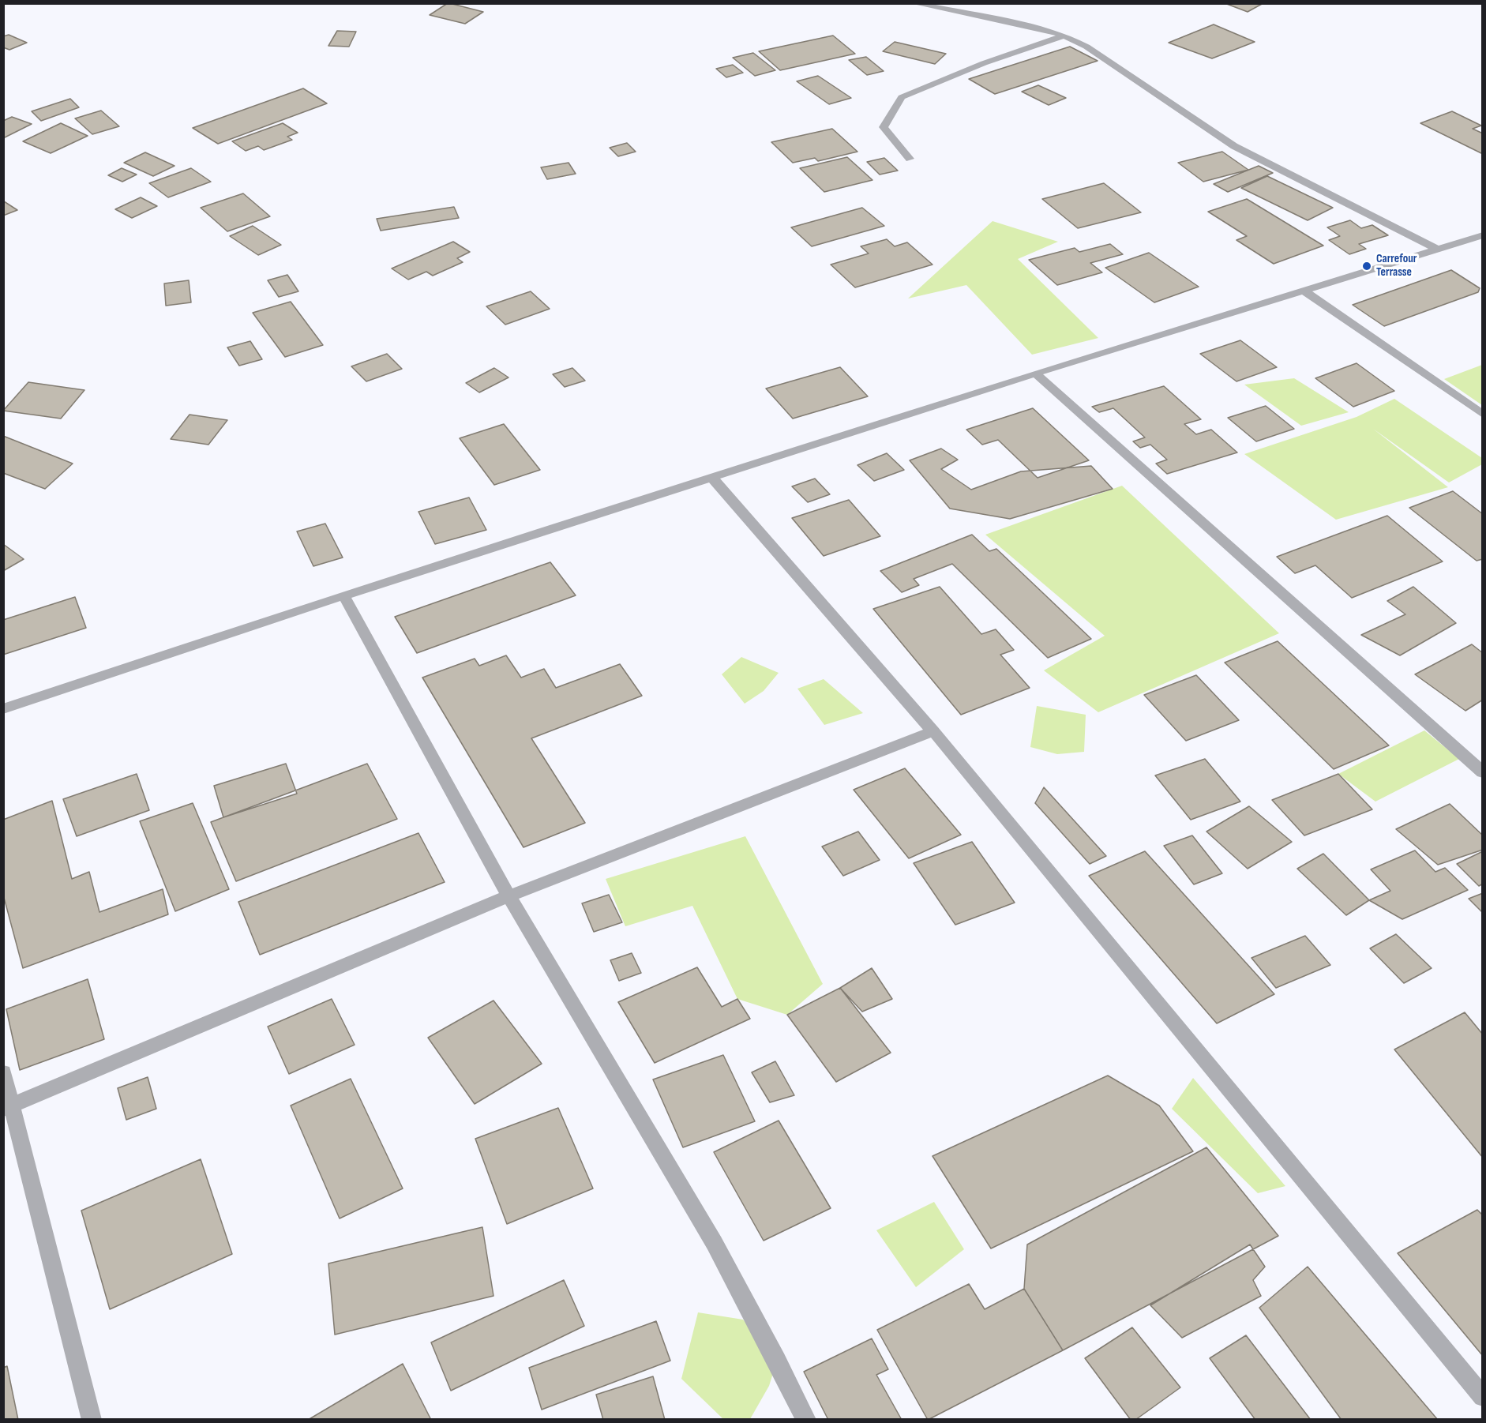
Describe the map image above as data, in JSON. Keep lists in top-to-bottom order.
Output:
{
  "places": ["Carrefour Terrasse"]
}
